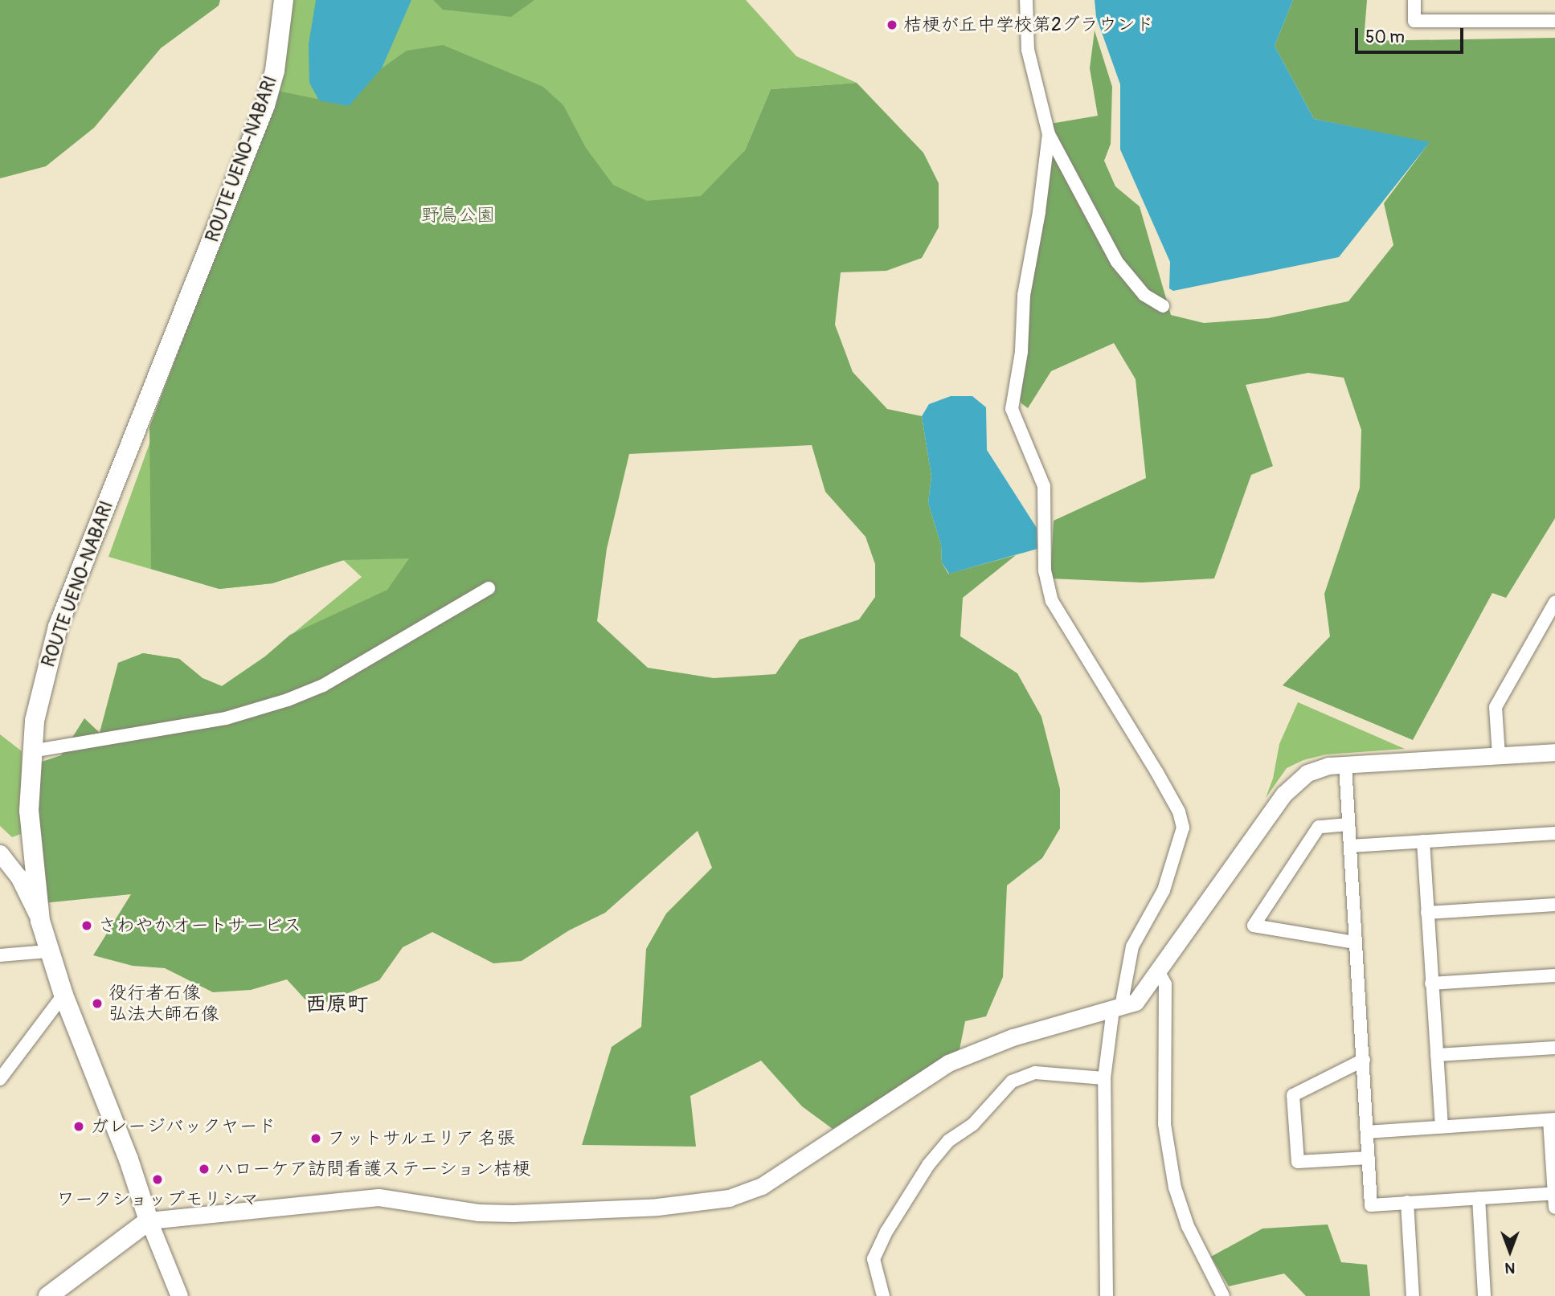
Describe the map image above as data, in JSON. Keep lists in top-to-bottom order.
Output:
{
  "streets": {
    "main road": ["ROUTE UENO-NABARI"]
  },
  "districts": ["西原町"],
  "parks": ["野鳥公園"],
  "places": [
    "桔梗が丘中学校第2グラウンド",
    "さわやかオートサービス",
    "役行者石像 弘法大師石像",
    "ガレージバックヤード",
    "フットサルエリア 名張",
    "ハローケア訪問看護ステーション桔梗",
    "ワークショップモリシマ"
  ],
  "scale_bar": "50 m",
  "north": "bottom"
}
